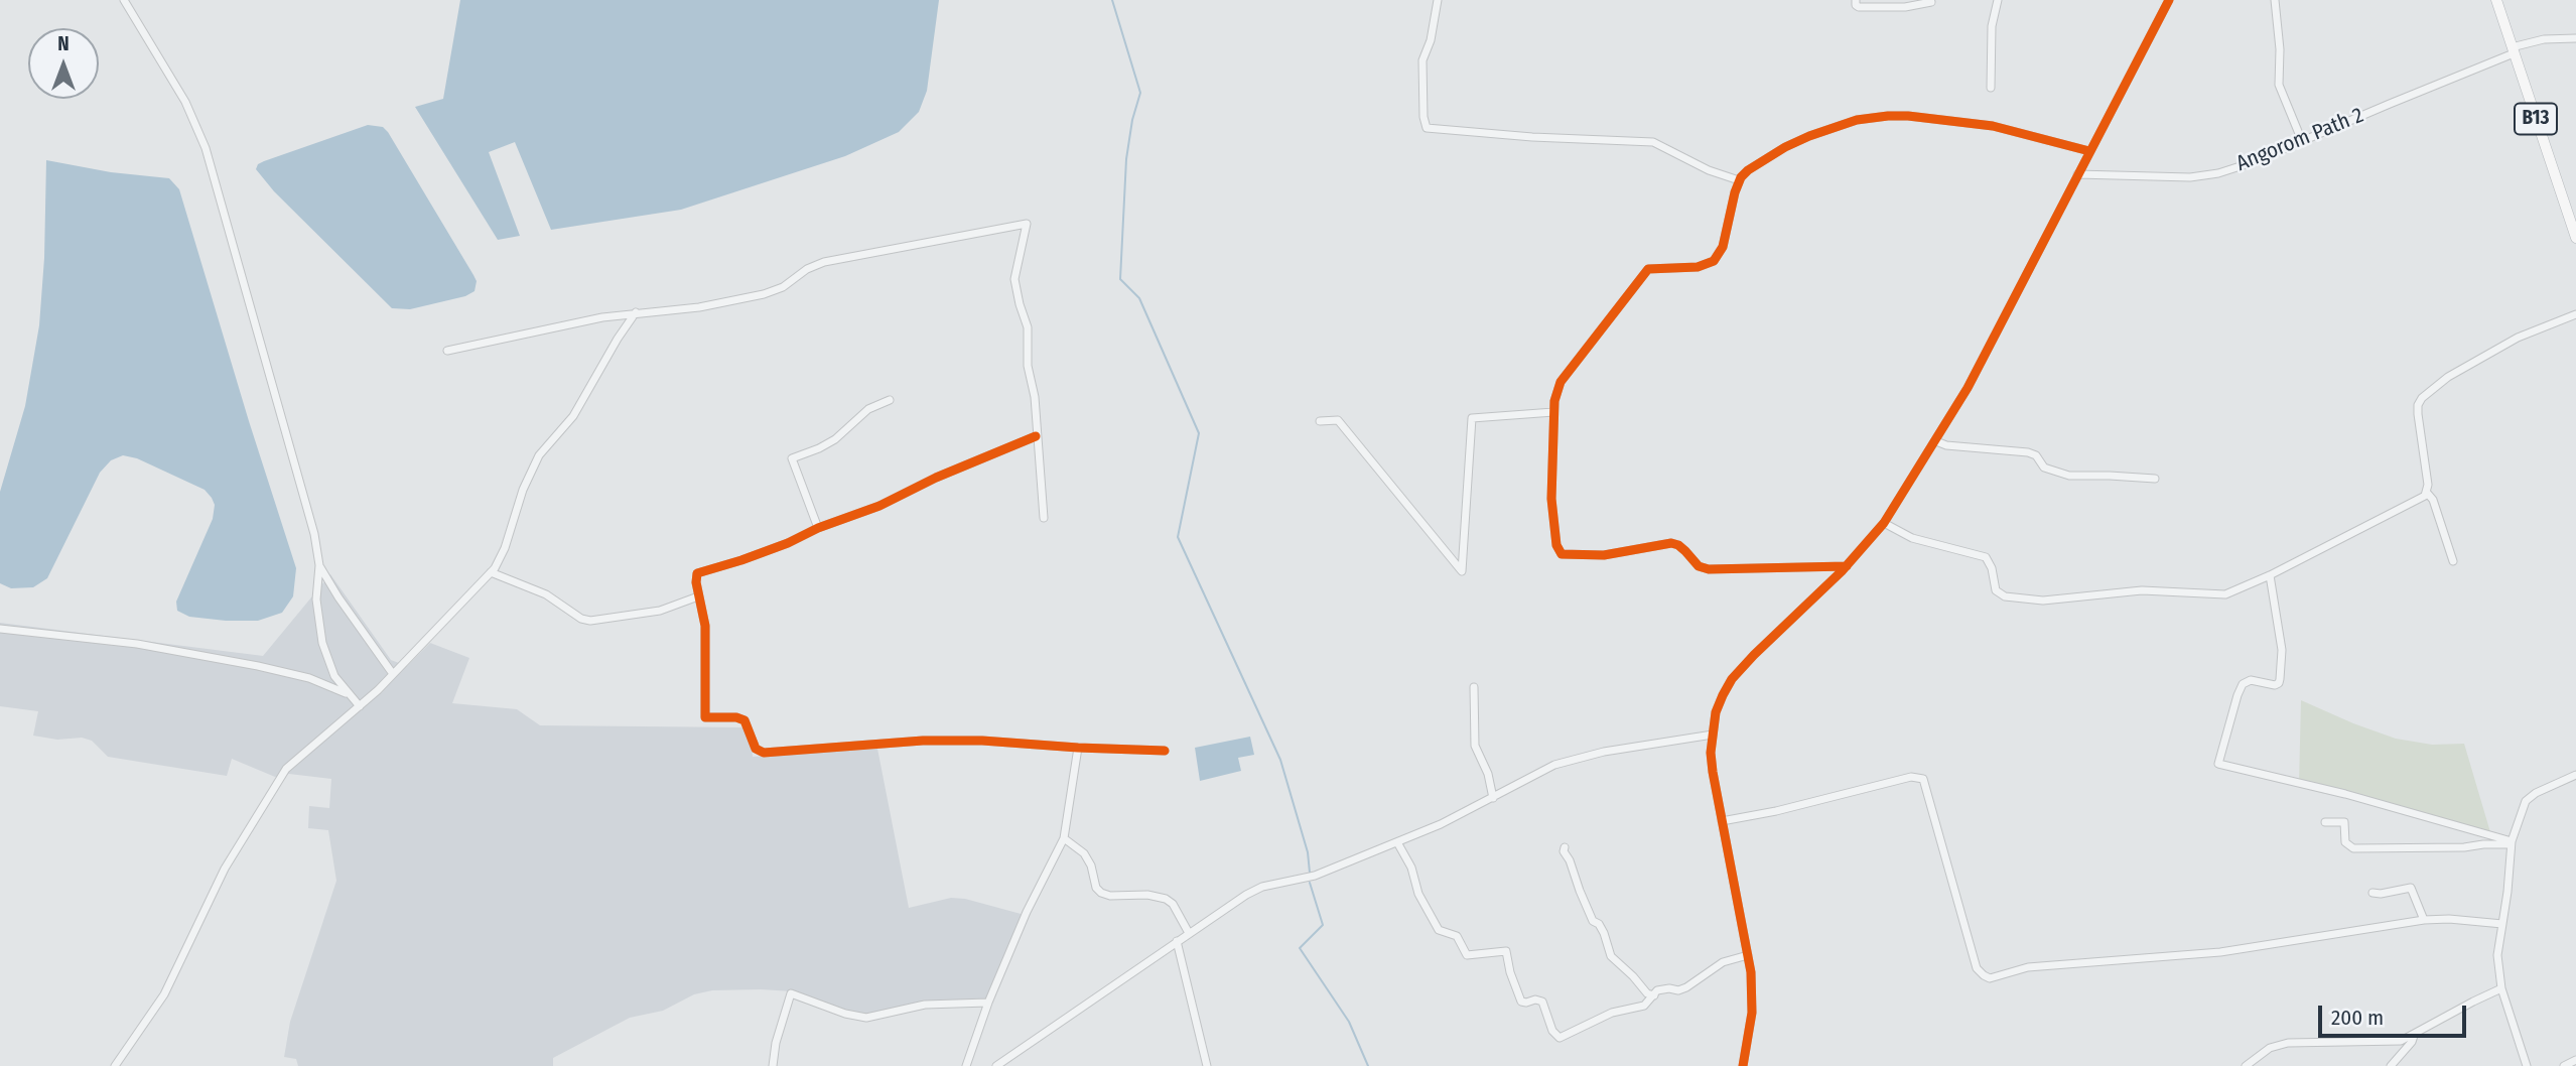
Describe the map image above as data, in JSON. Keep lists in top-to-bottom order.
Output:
{
  "streets": {
    "highway": ["B13"],
    "street": ["Angorom Path 2"]
  },
  "crossings": [
    ["B13", "Angorom Path 2"]
  ],
  "scale_bar": "200 m",
  "north": "top"
}
